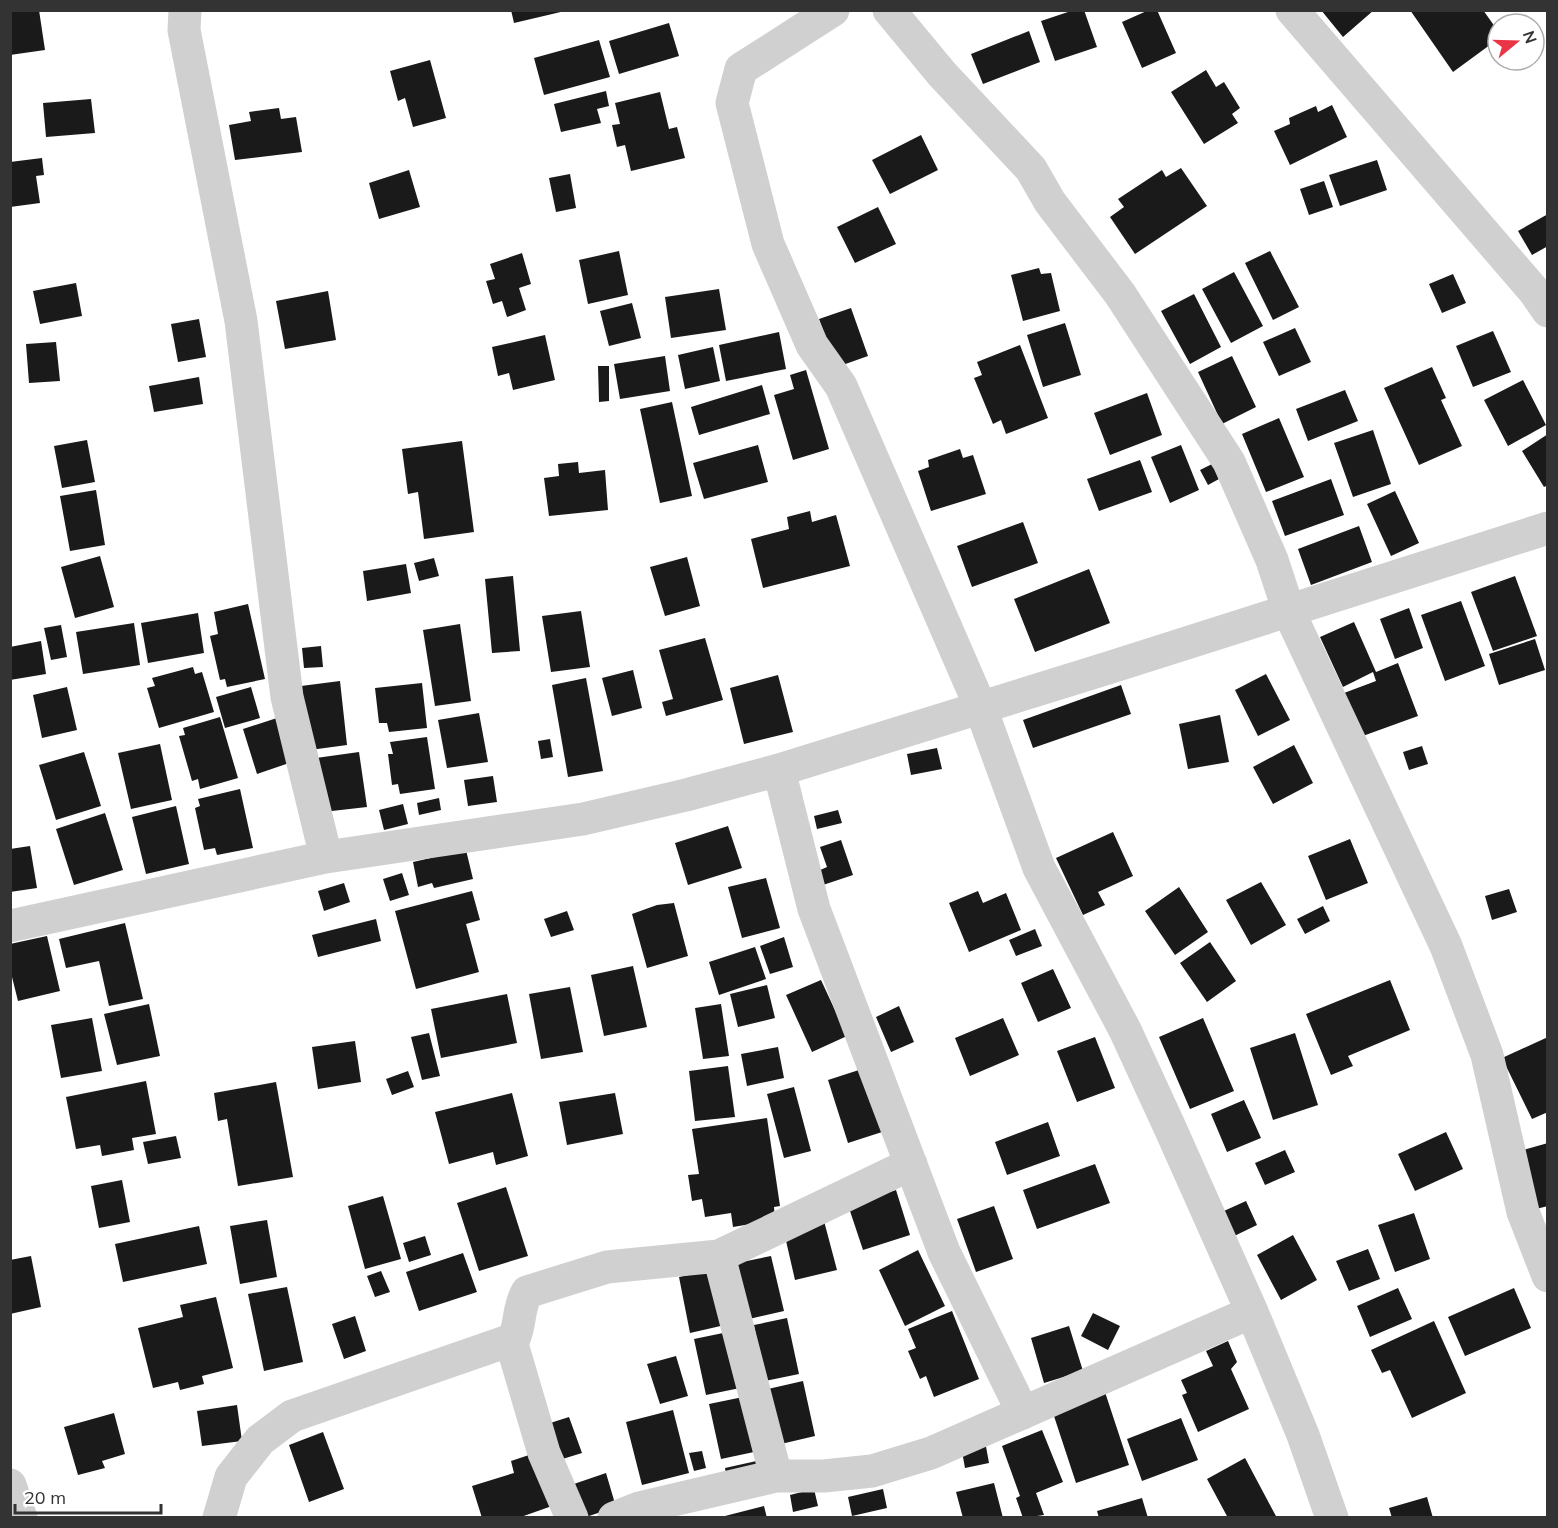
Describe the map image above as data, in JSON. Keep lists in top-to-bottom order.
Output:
{
  "scale_bar": "20 m",
  "north": "right"
}
